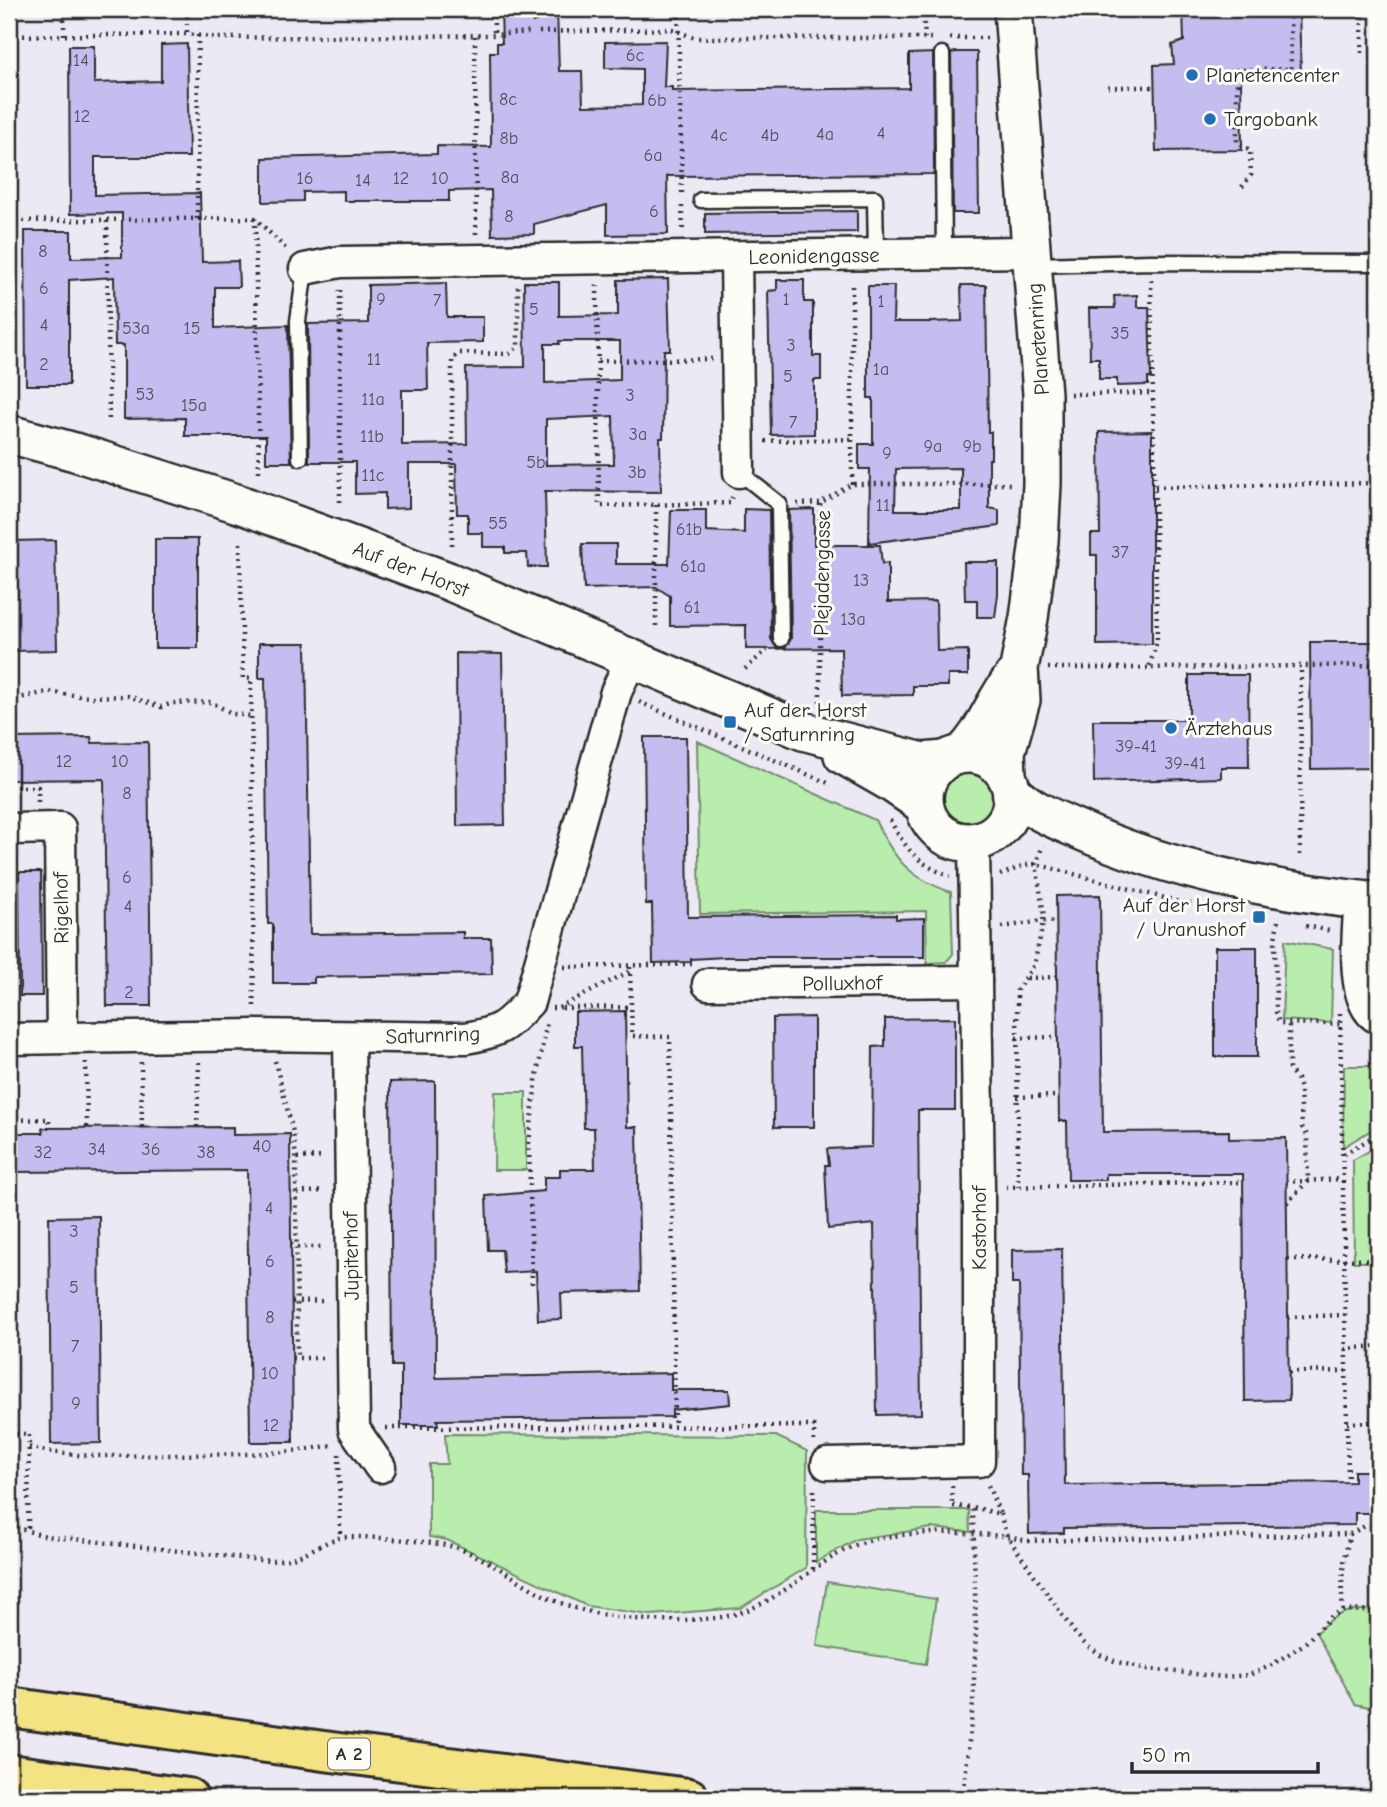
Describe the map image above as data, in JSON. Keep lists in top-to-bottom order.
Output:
{
  "streets": {
    "highway": ["A 2"],
    "street": [
      "Leonidengasse",
      "Planetenring",
      "Auf der Horst",
      "Rigelhof",
      "Polluxhof",
      "Saturnring",
      "Kastorhof",
      "Jupiterhof"
    ],
    "path": ["Plejadengasse"]
  },
  "crossings": [
    ["Leonidengasse", "Planetenring"],
    ["Planetenring", "Auf der Horst"],
    ["Planetenring", "Plejadengasse"],
    ["Planetenring", "Kastorhof"],
    ["Auf der Horst", "Plejadengasse"],
    ["Auf der Horst", "Saturnring"],
    ["Auf der Horst", "Kastorhof"],
    ["Rigelhof", "Saturnring"],
    ["Polluxhof", "Kastorhof"],
    ["Saturnring", "Jupiterhof"]
  ],
  "places": {
    "other": ["Planetencenter", "Targobank", "Ärztehaus"],
    "transit": ["Auf der Horst / Saturnring", "Auf der Horst / Uranushof"]
  },
  "house_numbers": [
    "6c",
    "14",
    "8c",
    "6b",
    "12",
    "4",
    "4a",
    "4c",
    "4b",
    "8b",
    "6a",
    "8a",
    "16",
    "12",
    "10",
    "14",
    "6",
    "8",
    "8",
    "6",
    "9",
    "1",
    "7",
    "1",
    "5",
    "4",
    "53a",
    "15",
    "35",
    "3",
    "11",
    "2",
    "1a",
    "5",
    "53",
    "3",
    "11a",
    "15a",
    "7",
    "3a",
    "11b",
    "9a",
    "9b",
    "9",
    "5b",
    "3b",
    "11c",
    "11",
    "55",
    "61b",
    "37",
    "61a",
    "13",
    "61",
    "13a",
    "39-41",
    "12",
    "10",
    "39-41",
    "8",
    "6",
    "4",
    "2",
    "40",
    "34",
    "36",
    "32",
    "38",
    "4",
    "3",
    "6",
    "5",
    "8",
    "7",
    "10",
    "9",
    "12"
  ],
  "scale_bar": "50 m"
}
